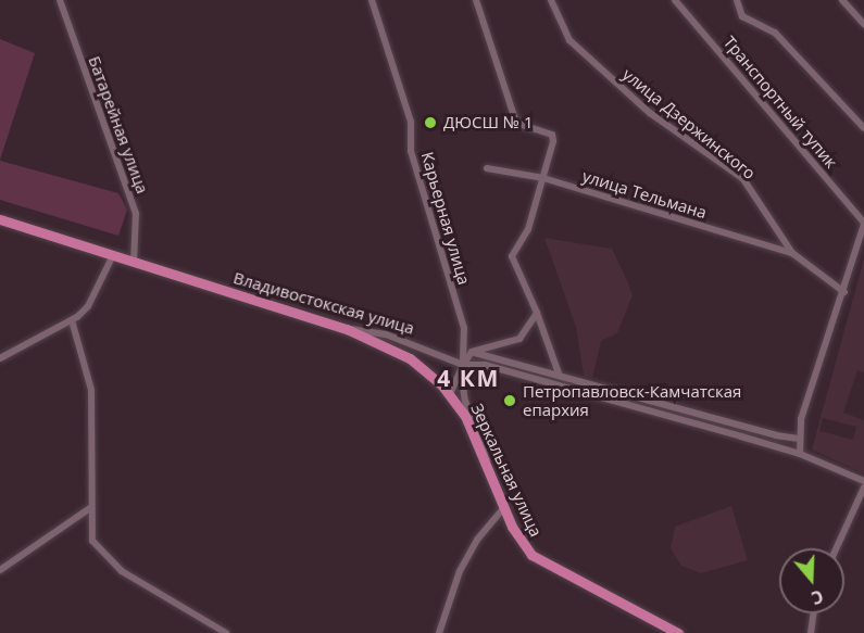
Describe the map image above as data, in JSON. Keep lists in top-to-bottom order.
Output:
{
  "streets": {
    "main road": ["Владивостокская улица", "Зеркальная улица"],
    "street": [
      "Транспортный тупик",
      "улица Дзержинского",
      "Батарейная улица",
      "улица Тельмана",
      "Карьерная улица"
    ]
  },
  "crossings": [
    ["улица Дзержинского", "улица Тельмана"],
    ["Батарейная улица", "Владивостокская улица"],
    ["Карьерная улица", "Владивостокская улица"],
    ["Карьерная улица", "Зеркальная улица"],
    ["Владивостокская улица", "Зеркальная улица"]
  ],
  "districts": ["4 КМ"],
  "places": ["ДЮСШ № 1", "Петропавловск-Камчатская епархия"],
  "north": "bottom"
}
